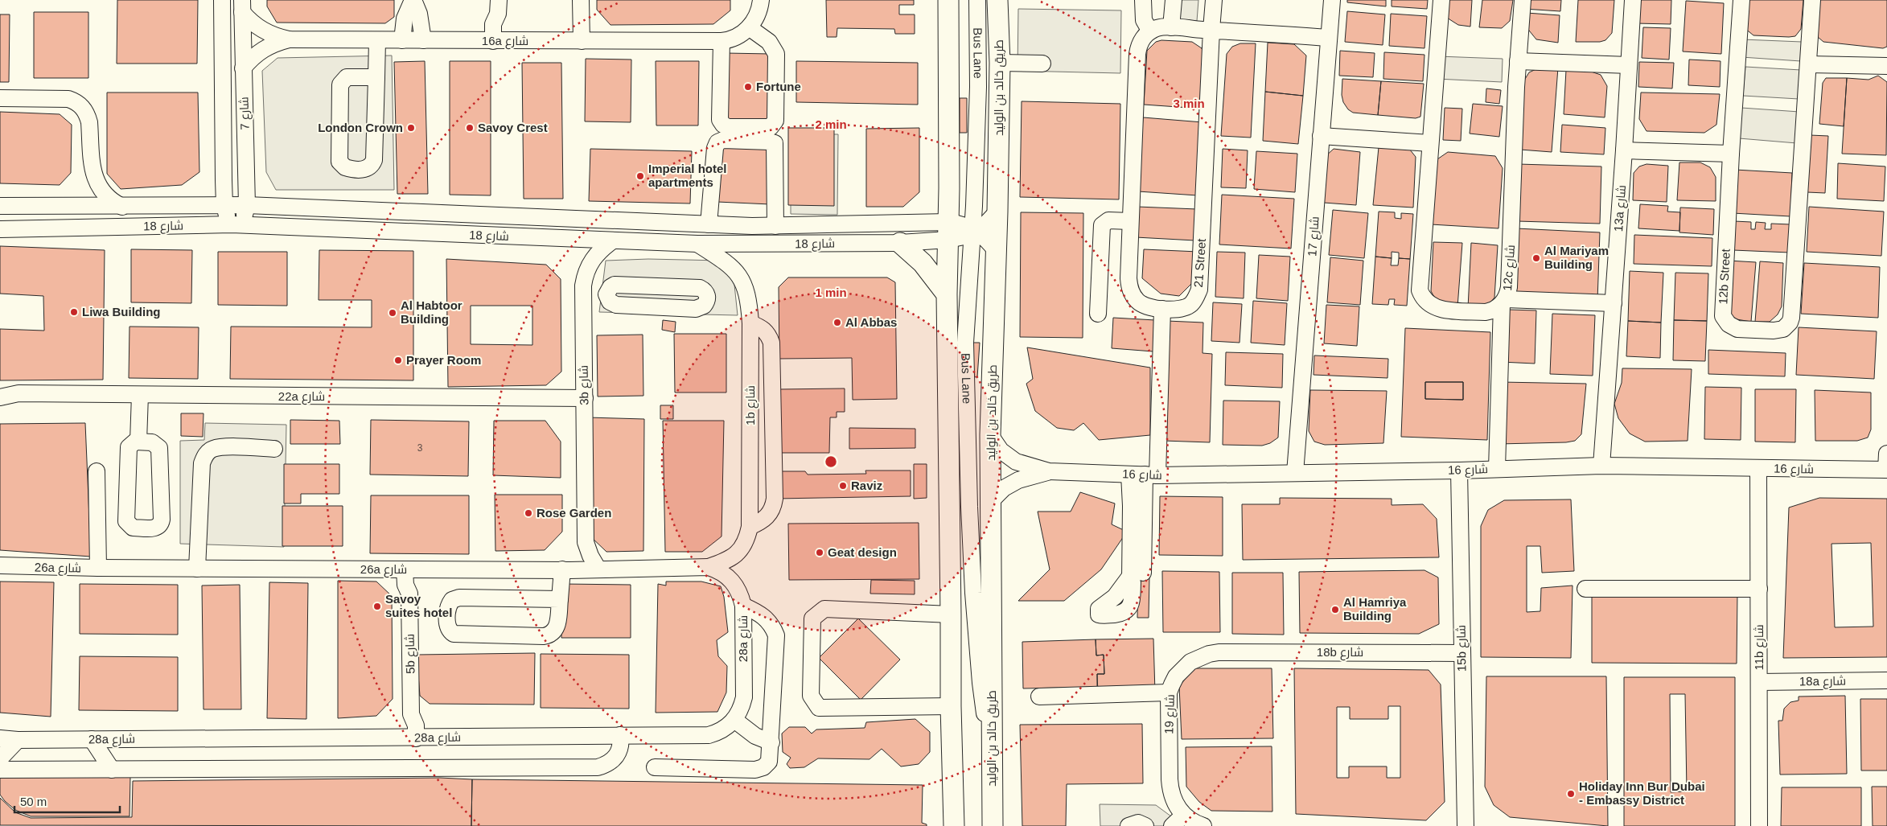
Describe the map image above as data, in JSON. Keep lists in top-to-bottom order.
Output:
{
  "streets": {
    "main road": ["طريق خالد بن الوليد"],
    "street": [
      "16a شارع",
      "Bus Lane",
      "شارع 7",
      "13a شارع",
      "شارع 18",
      "شارع 17",
      "21 Street",
      "12c شارع",
      "12b Street",
      "3b شارع",
      "22a شارع",
      "1b شارع",
      "شارع 16",
      "26a شارع",
      "28a شارع",
      "11b شارع",
      "15b شارع",
      "18b شارع",
      "5b شارع",
      "18a شارع",
      "شارع 19"
    ]
  },
  "crossings": [
    ["16a شارع", "شارع 7"],
    ["Bus Lane", "طريق خالد بن الوليد"],
    ["Bus Lane", "شارع 18"],
    ["طريق خالد بن الوليد", "شارع 18"],
    ["طريق خالد بن الوليد", "شارع 16"],
    ["شارع 7", "شارع 18"],
    ["13a شارع", "شارع 16"],
    ["شارع 18", "3b شارع"],
    ["شارع 18", "1b شارع"],
    ["شارع 17", "شارع 16"],
    ["3b شارع", "22a شارع"],
    ["3b شارع", "26a شارع"],
    ["1b شارع", "26a شارع"],
    ["شارع 16", "11b شارع"],
    ["شارع 16", "15b شارع"],
    ["26a شارع", "28a شارع"],
    ["26a شارع", "5b شارع"],
    ["28a شارع", "5b شارع"],
    ["11b شارع", "18a شارع"],
    ["15b شارع", "18b شارع"],
    ["18b شارع", "شارع 19"]
  ],
  "places": [
    "Fortune",
    "London Crown",
    "Savoy Crest",
    "Imperial hotel apartments",
    "Al Mariyam Building",
    "Liwa Building",
    "Al Habtoor Building",
    "Al Abbas",
    "Prayer Room",
    "Raviz",
    "Rose Garden",
    "Geat design",
    "Savoy suites hotel",
    "Al Hamriya Building",
    "Holiday Inn Bur Dubai - Embassy District"
  ],
  "house_numbers": ["3"],
  "scale_bar": "50 m",
  "rings": ["3 min", "2 min", "1 min"]
}
